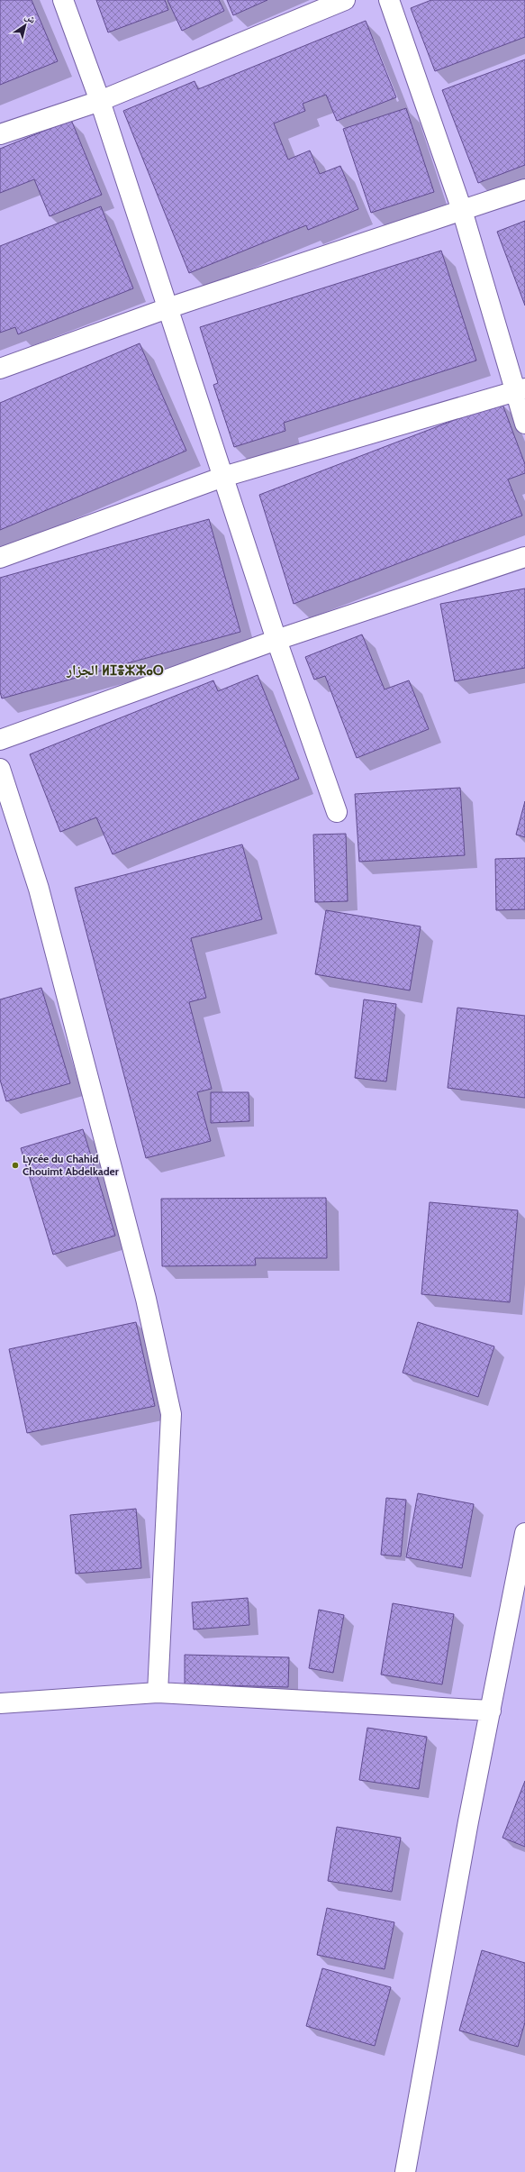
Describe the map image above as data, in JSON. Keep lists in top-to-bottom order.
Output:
{
  "districts": ["الجزار ⵍⵊⴻⵣⵣⴰⵔ"],
  "places": ["Lycée du Chahid Chouimt Abdelkader"],
  "north": "top right"
}
